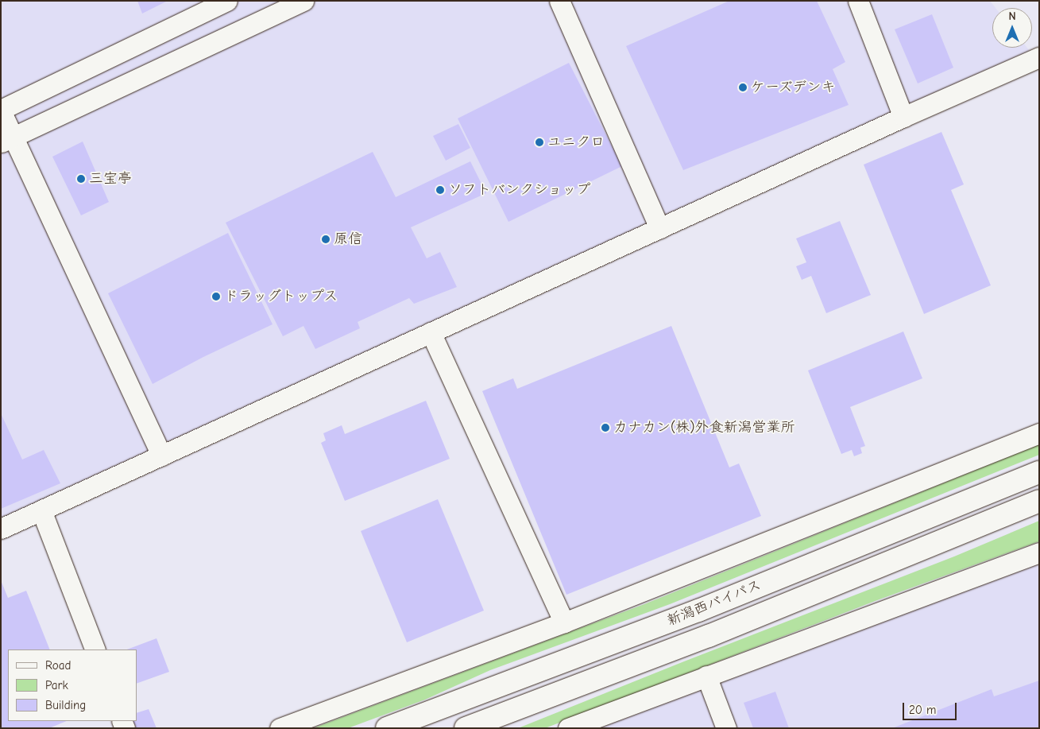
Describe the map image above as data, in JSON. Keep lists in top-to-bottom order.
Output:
{
  "streets": {
    "highway": ["新潟西バイパス"]
  },
  "places": [
    "ケーズデンキ",
    "ユニクロ",
    "三宝亭",
    "ソフトバンクショップ",
    "原信",
    "ドラッグトップス",
    "カナカン(株)外食新潟営業所"
  ],
  "legend": ["Road", "Park", "Building"],
  "scale_bar": "20 m",
  "north": "top"
}
